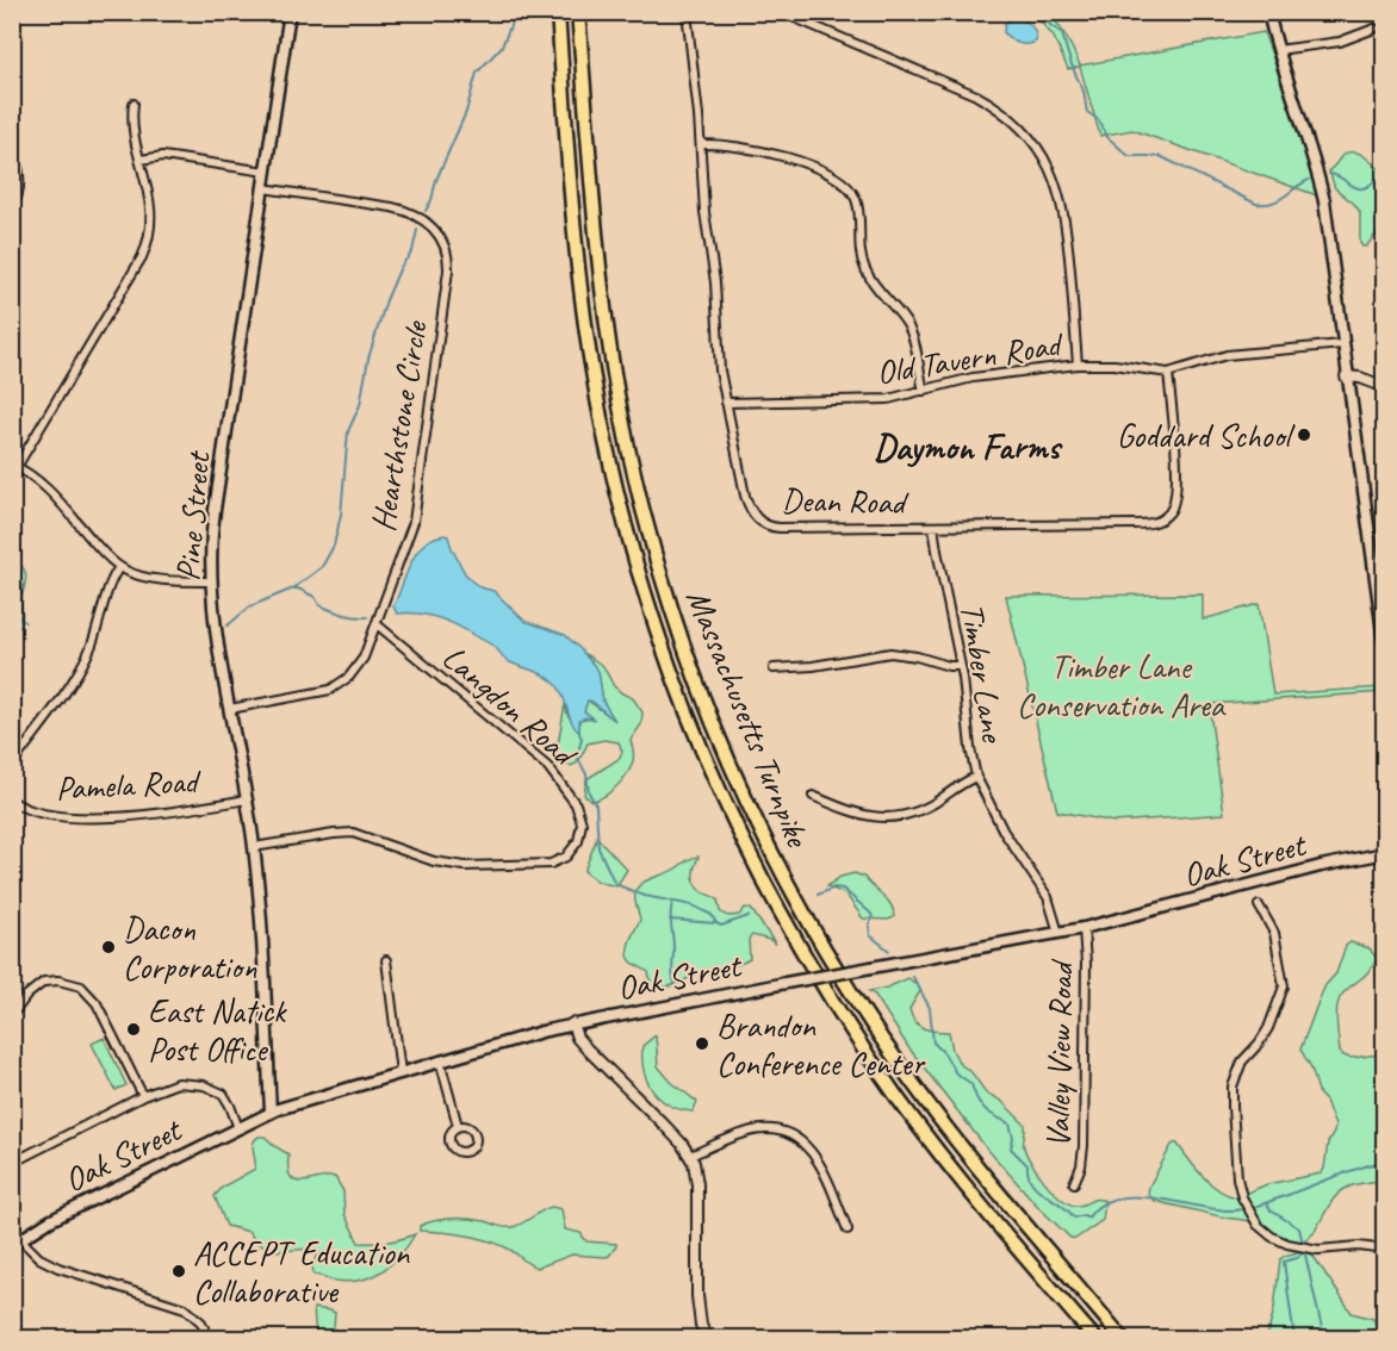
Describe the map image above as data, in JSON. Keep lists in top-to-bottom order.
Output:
{
  "streets": {
    "highway": ["Massachusetts Turnpike"],
    "main road": ["Pine Street", "Oak Street"],
    "street": [
      "Old Tavern Road",
      "Hearthstone Circle",
      "Dean Road",
      "Timber Lane",
      "Langdon Road",
      "Pamela Road",
      "Valley View Road"
    ]
  },
  "crossings": [
    ["Old Tavern Road", "Dean Road"],
    ["Hearthstone Circle", "Pine Street"],
    ["Hearthstone Circle", "Langdon Road"],
    ["Dean Road", "Timber Lane"],
    ["Pine Street", "Langdon Road"],
    ["Pine Street", "Pamela Road"],
    ["Pine Street", "Oak Street"],
    ["Timber Lane", "Oak Street"],
    ["Oak Street", "Valley View Road"]
  ],
  "districts": ["Daymon Farms"],
  "parks": ["Timber Lane Conservation Area"],
  "places": [
    "Goddard School",
    "Dacon Corporation",
    "East Natick Post Office",
    "Brandon Conference Center",
    "ACCEPT Education Collaborative"
  ]
}
